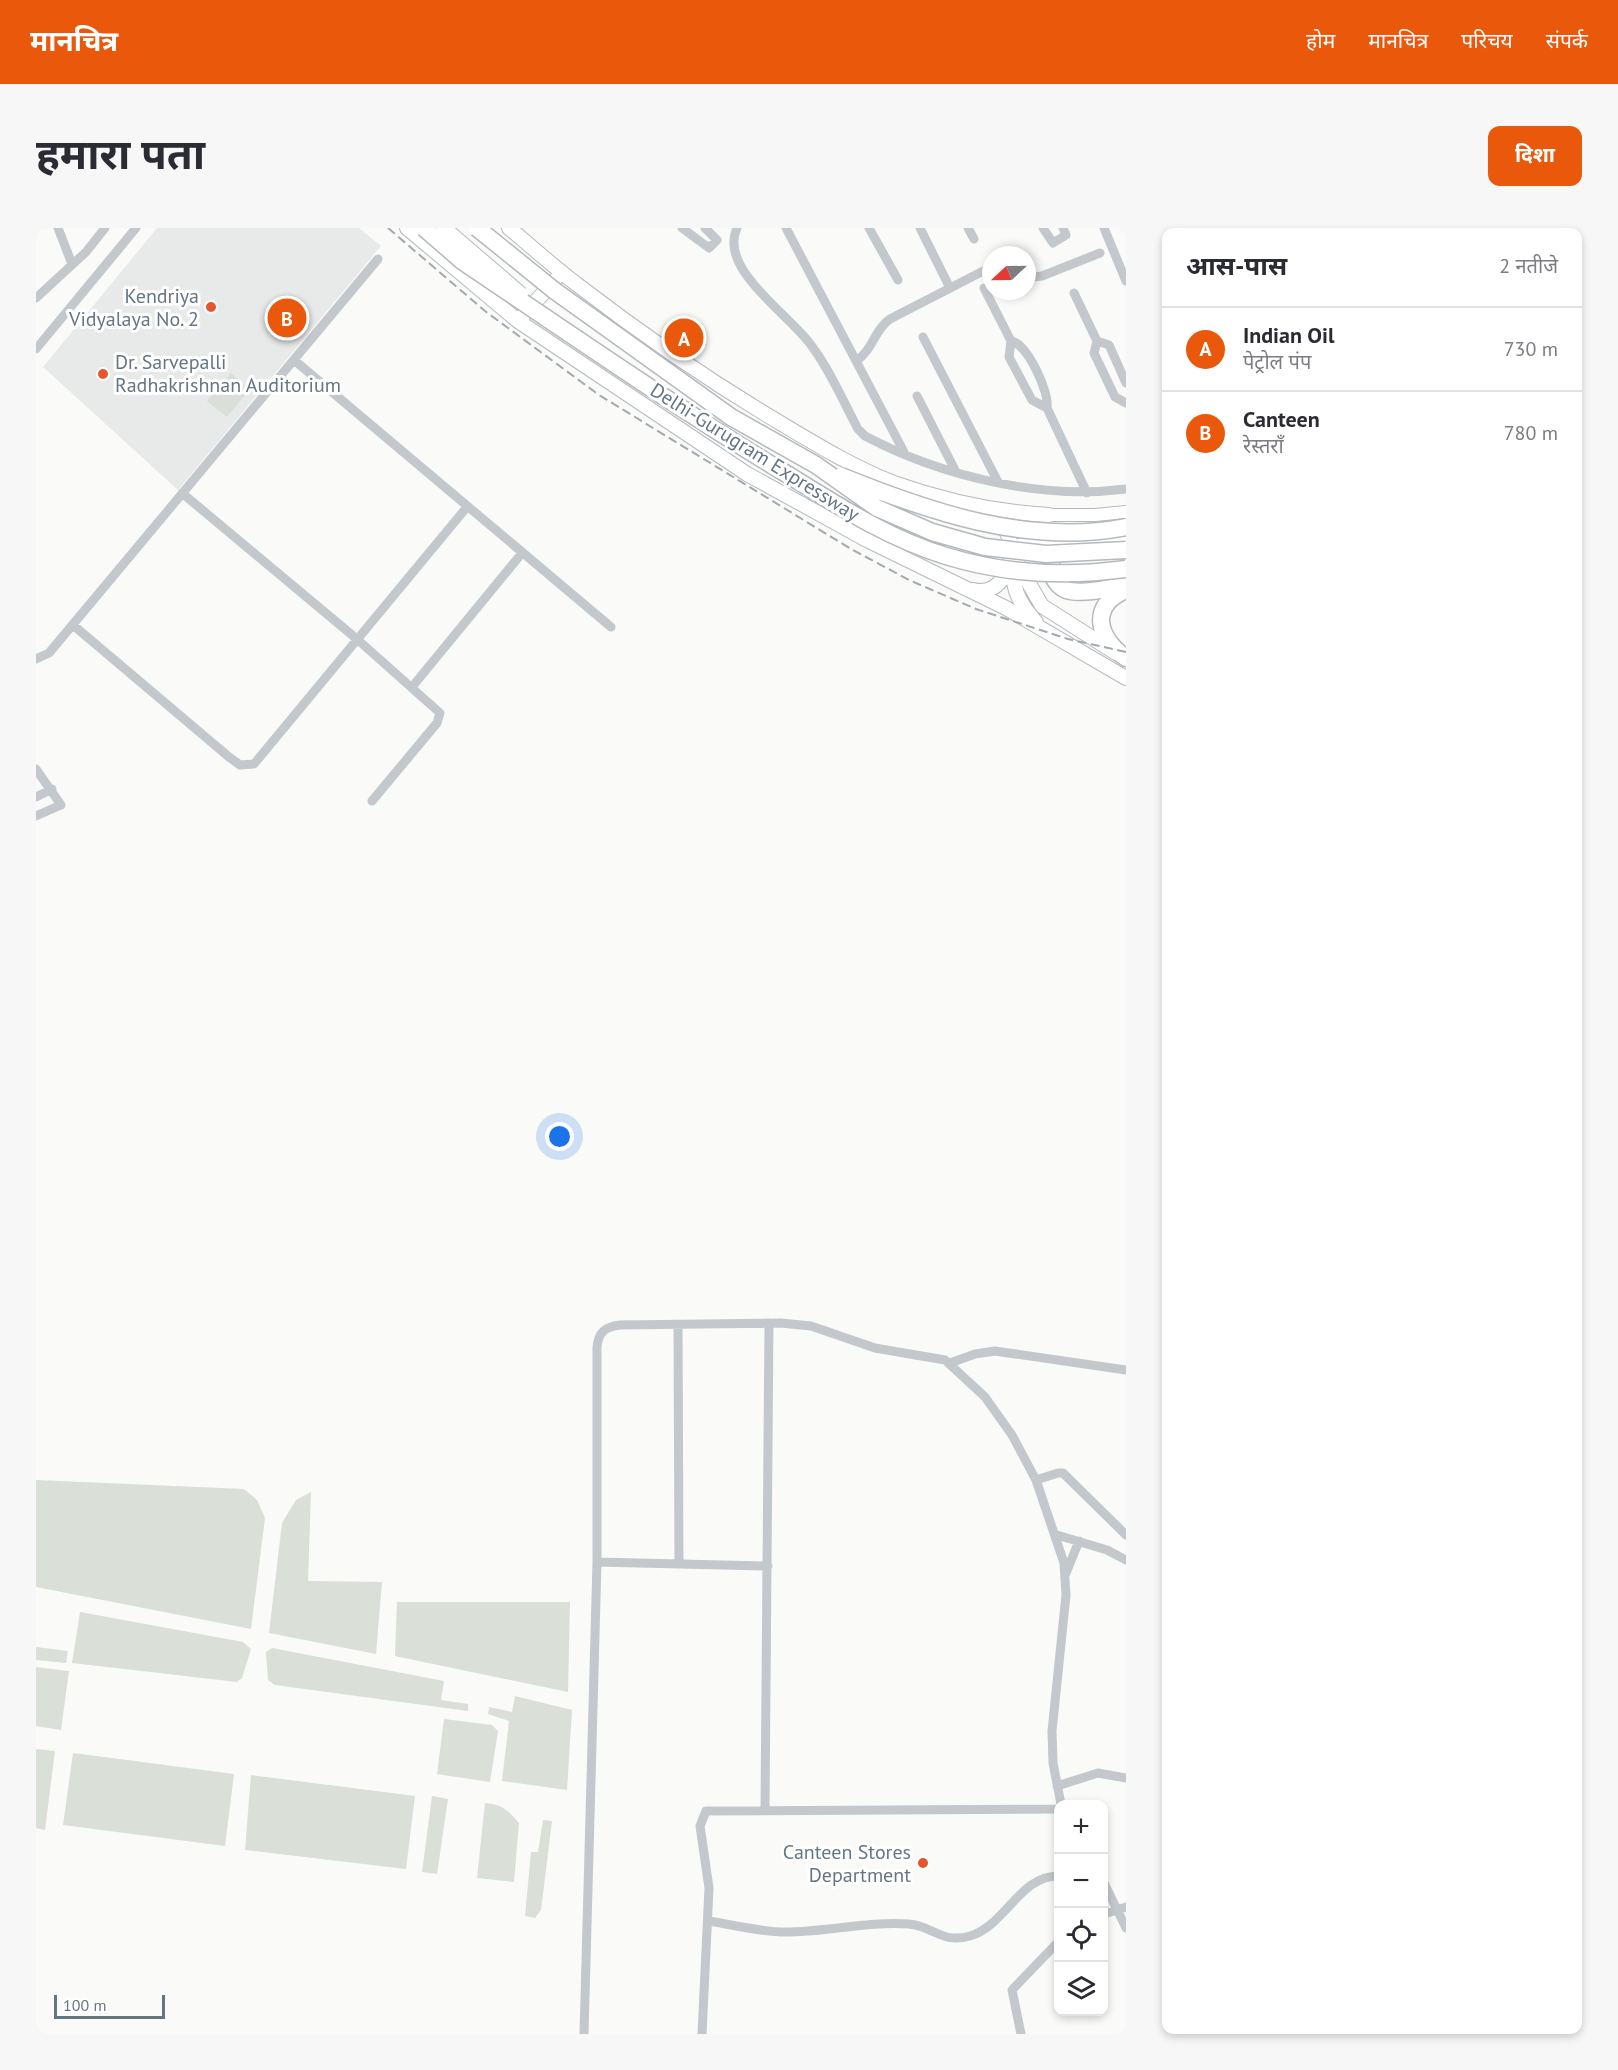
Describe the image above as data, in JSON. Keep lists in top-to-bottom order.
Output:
{
  "streets": {
    "highway": ["Delhi-Gurugram Expressway"]
  },
  "places": ["Kendriya Vidyalaya No. 2", "Dr. Sarvepalli Radhakrishnan Auditorium", "Canteen Stores Department"],
  "scale_bar": "100 m",
  "north": "left",
  "page": {
    "header": "मानचित्र",
    "nav": [
      "होम",
      "मानचित्र",
      "परिचय",
      "संपर्क"
    ],
    "title": "हमारा पता",
    "buttons": "दिशा",
    "heading": ["आस-पास", "2 नतीजे"],
    "pins": ["B", "A"],
    "list": [
      {
        "mark": "A",
        "name": "Indian Oil",
        "note": "पेट्रोल पंप",
        "value": "730 m"
      },
      {
        "mark": "B",
        "name": "Canteen",
        "note": "रेस्तराँ",
        "value": "780 m"
      }
    ],
    "map_buttons": ["+", "−"],
    "scale": "100 m"
  }
}
